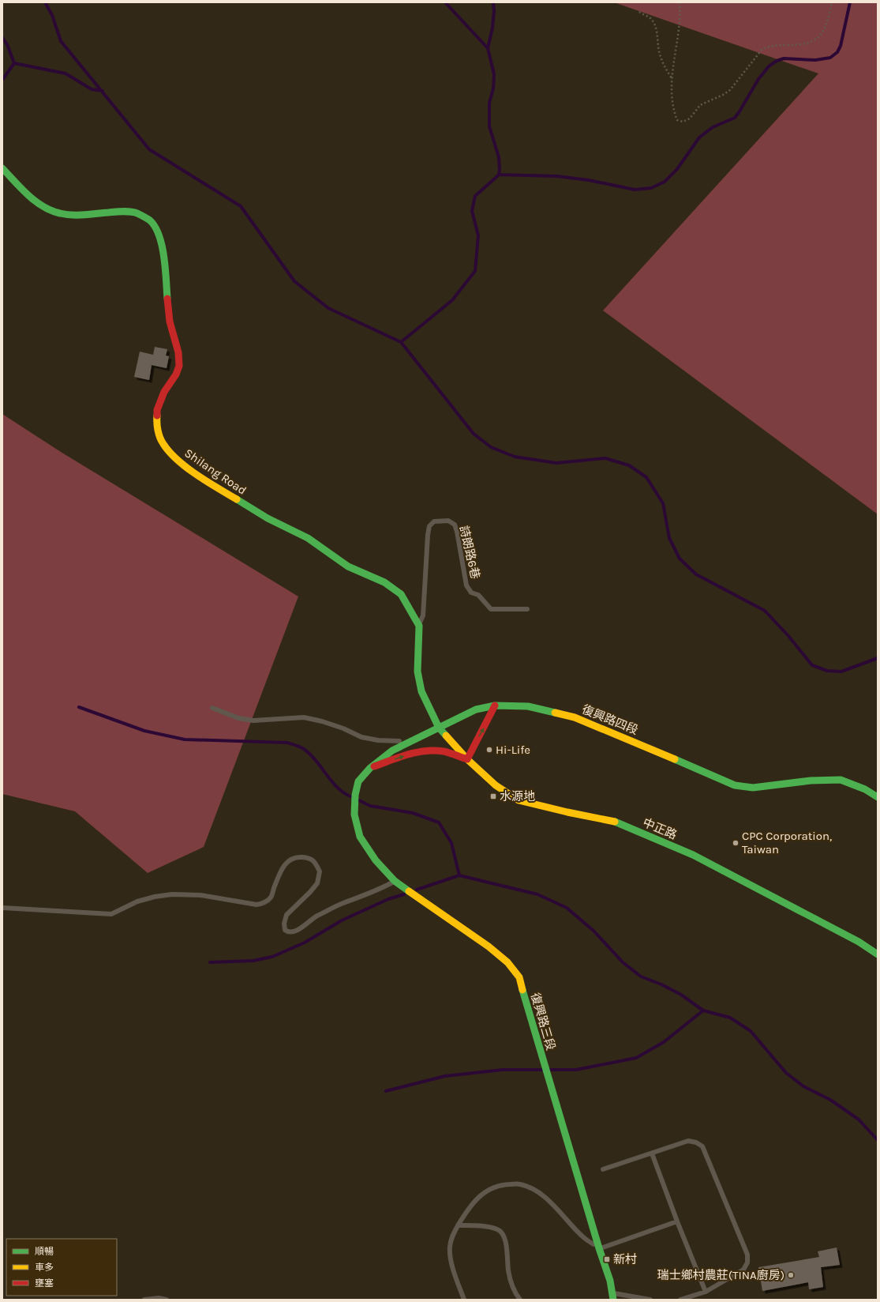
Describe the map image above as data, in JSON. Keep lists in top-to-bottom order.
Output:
{
  "streets": {
    "street": [
      "Shilang Road",
      "復興路四段",
      "中正路",
      "復興路三段"
    ],
    "lane": ["詩朗路6巷"]
  },
  "crossings": [
    ["Shilang Road", "詩朗路6巷"],
    ["復興路四段", "中正路"],
    ["復興路四段", "復興路三段"]
  ],
  "places": {
    "other": ["Hi-Life", "CPC Corporation, Taiwan", "瑞士鄉村農莊(TINA廚房)"],
    "transit": ["水源地", "新村"]
  },
  "legend": ["順暢", "車多", "壅塞"]
}
